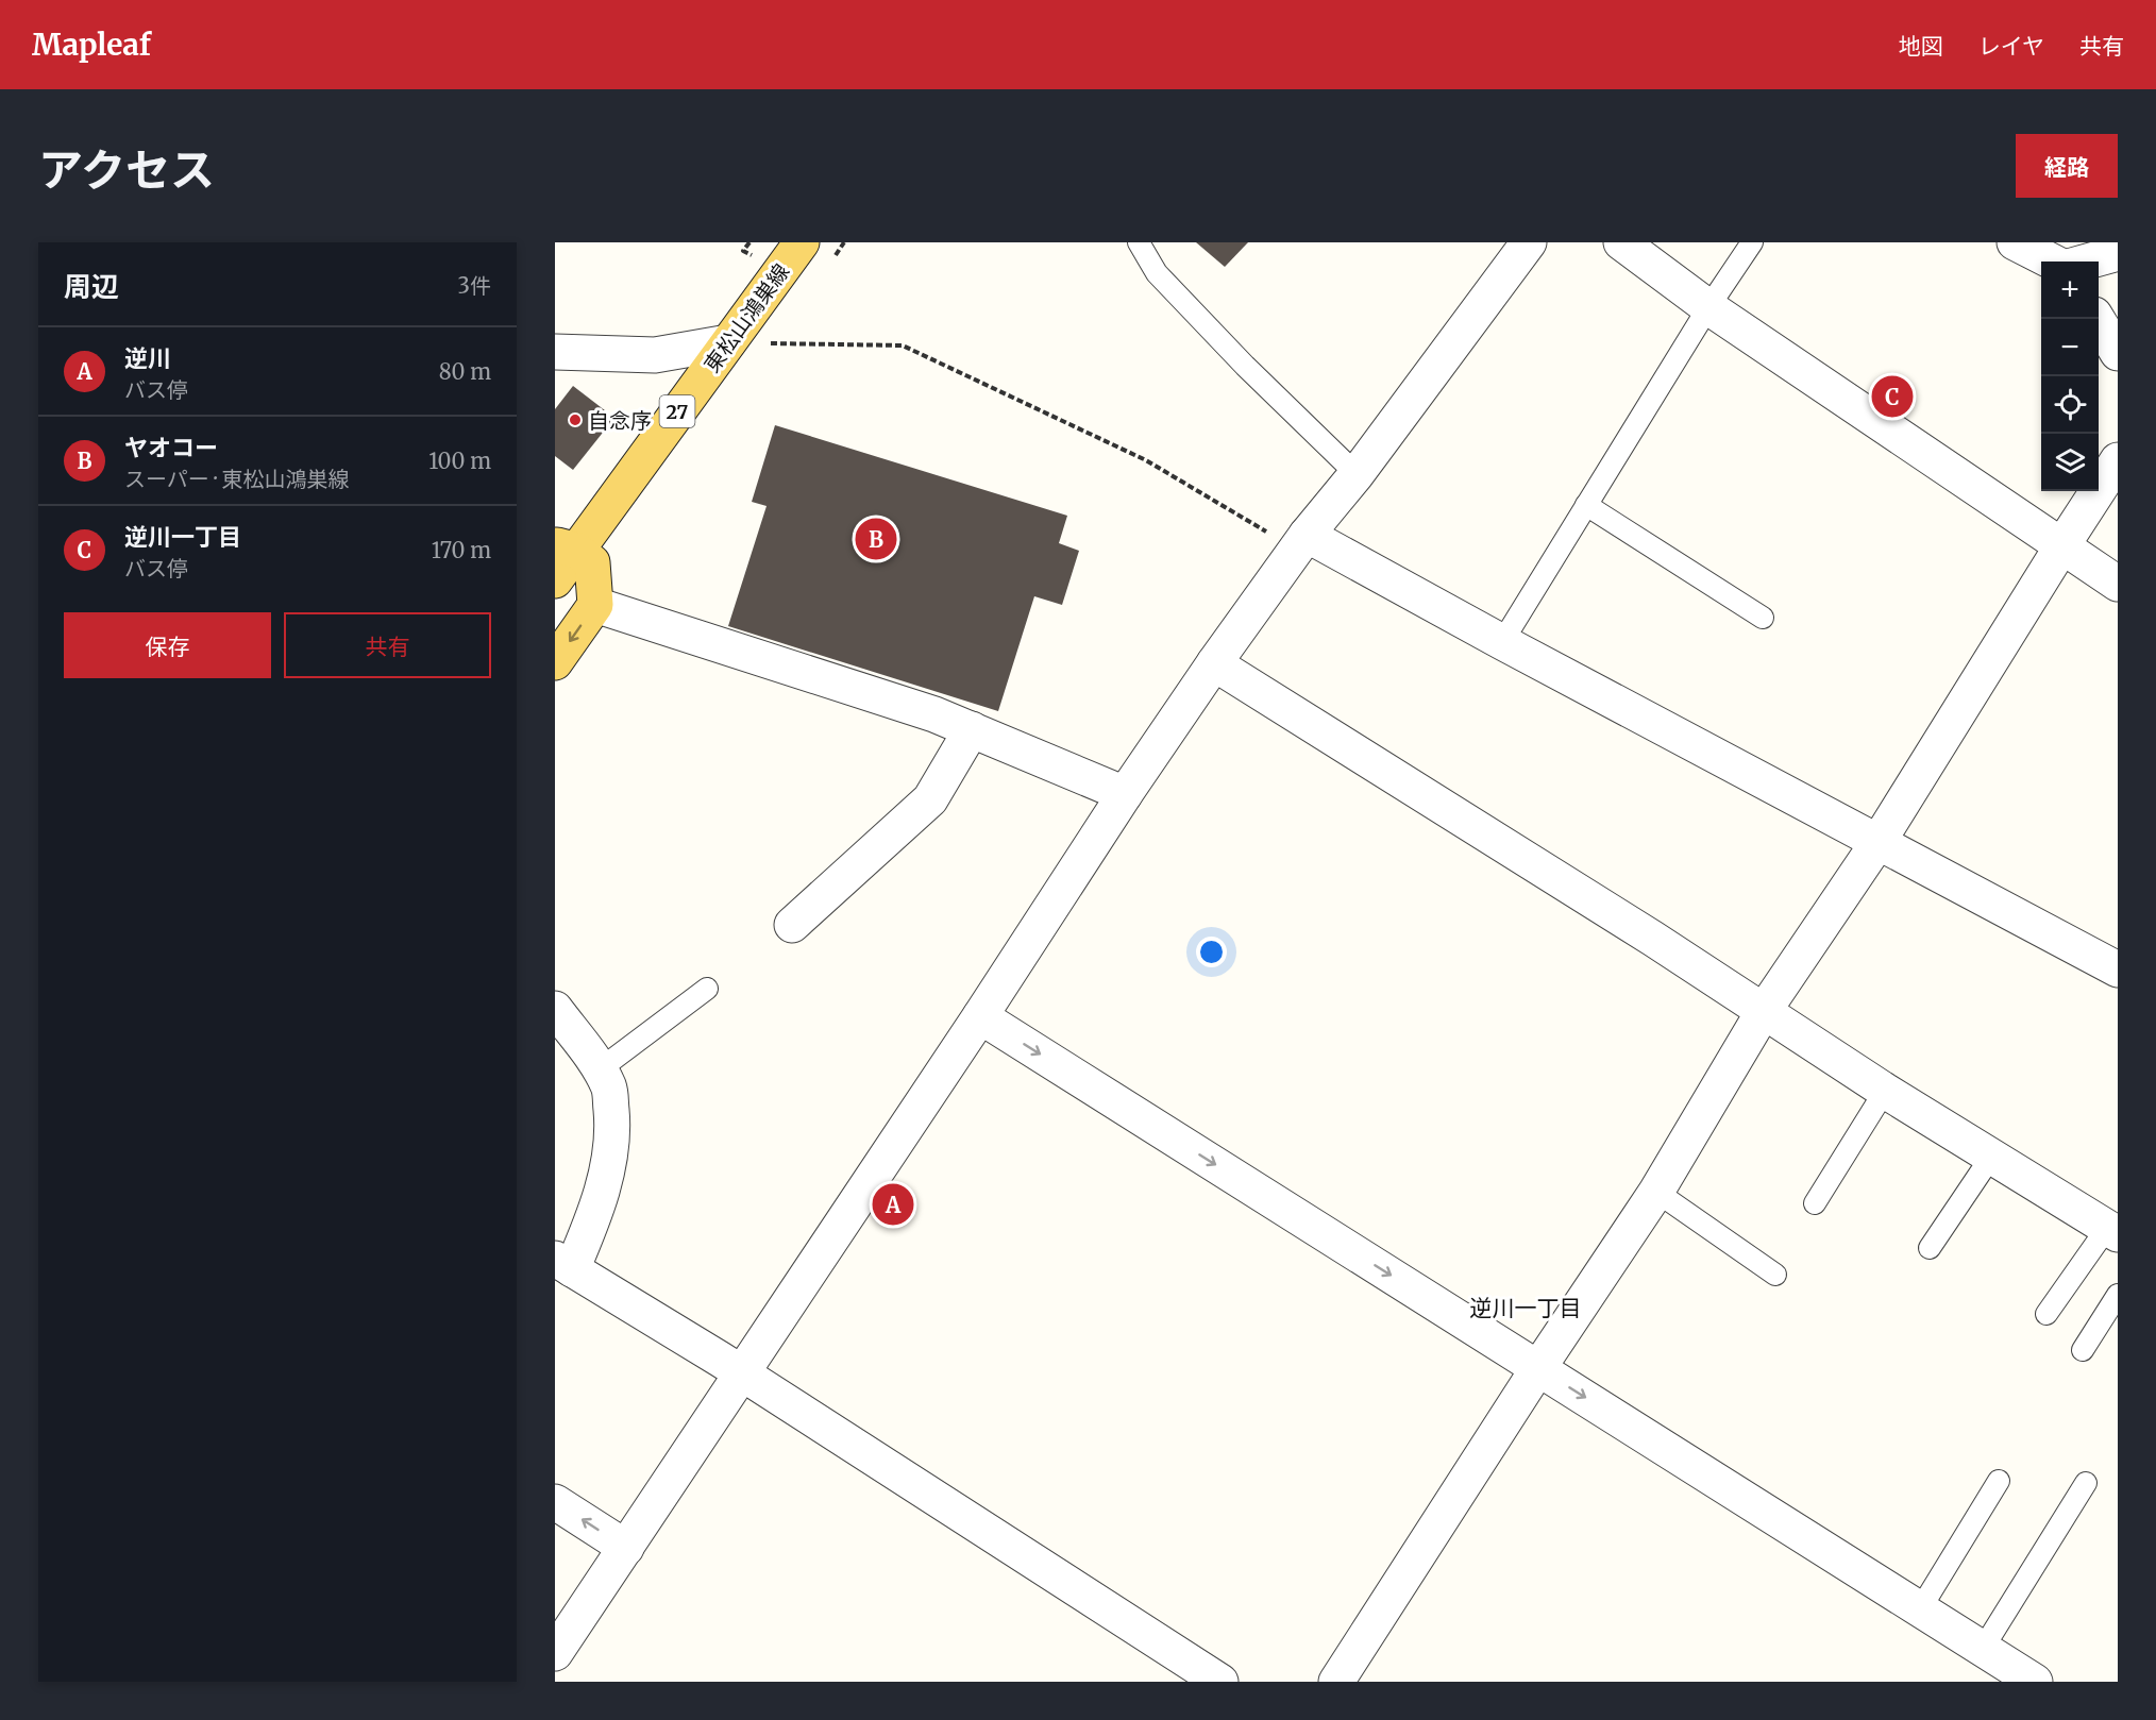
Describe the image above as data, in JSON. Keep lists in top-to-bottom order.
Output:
{
  "streets": {
    "main road": ["東松山鴻巣線", "27"]
  },
  "districts": ["逆川一丁目"],
  "places": ["自念序"],
  "page": {
    "header": "Mapleaf",
    "nav": ["地図", "レイヤ", "共有"],
    "title": "アクセス",
    "buttons": [
      "経路",
      ["保存", "共有"]
    ],
    "heading": ["周辺", "3件"],
    "map_buttons": ["+", "−"],
    "list": [
      {
        "mark": "A",
        "name": "逆川",
        "note": "バス停",
        "value": "80 m"
      },
      {
        "mark": "B",
        "name": "ヤオコー",
        "note": "スーパー · 東松山鴻巣線",
        "value": "100 m"
      },
      {
        "mark": "C",
        "name": "逆川一丁目",
        "note": "バス停",
        "value": "170 m"
      }
    ],
    "pins": ["C", "B", "A"]
  }
}
